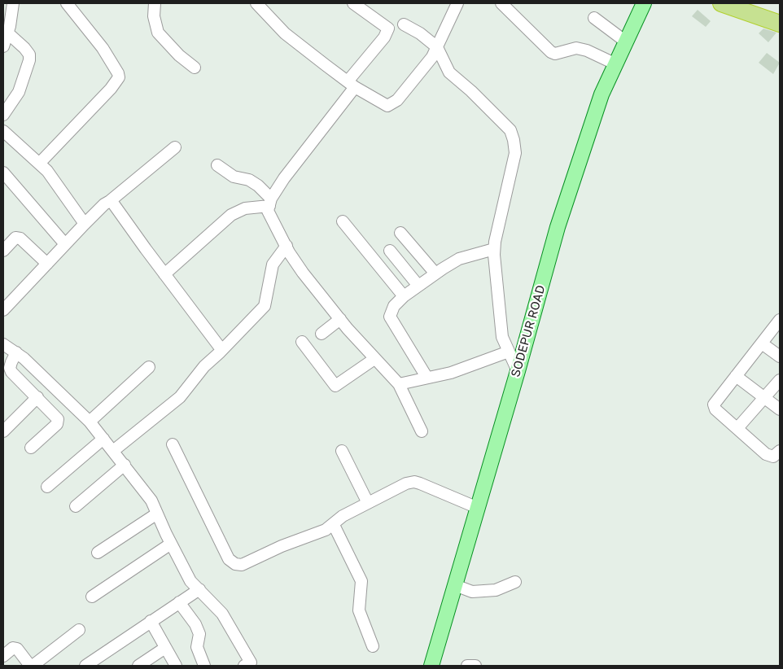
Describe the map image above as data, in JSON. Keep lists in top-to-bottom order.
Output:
{
  "streets": {
    "main road": ["SODEPUR ROAD"]
  }
}
